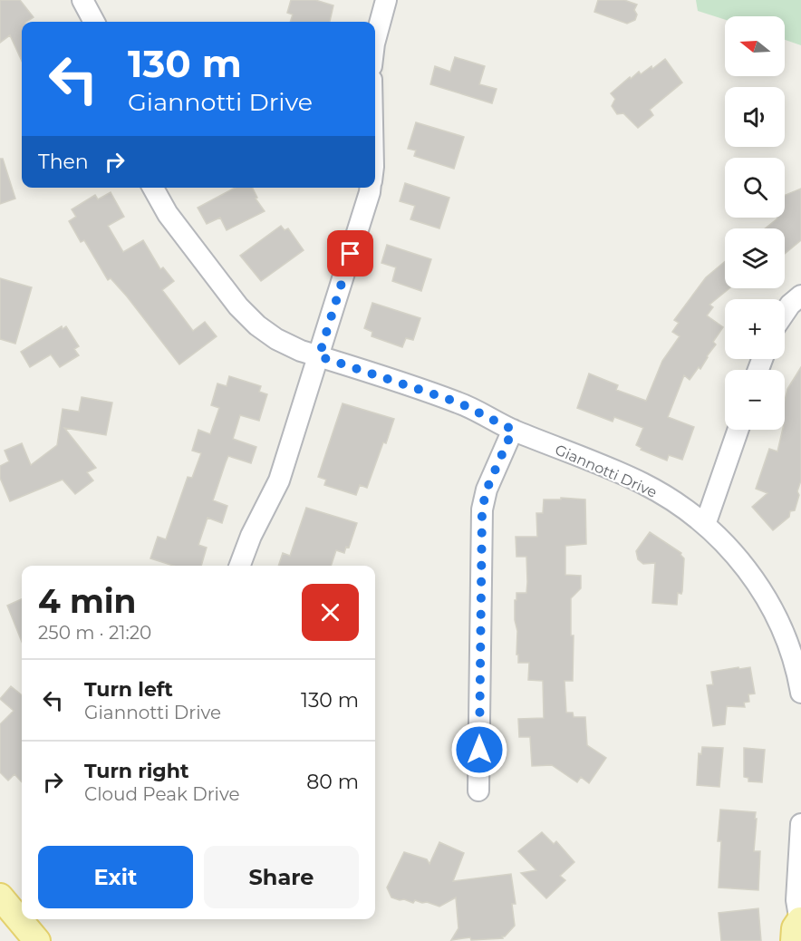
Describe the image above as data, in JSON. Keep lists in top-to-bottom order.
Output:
{
  "streets": {
    "street": ["Giannotti Drive"]
  },
  "north": "left",
  "page": {
    "map_buttons": ["+", "−"],
    "turn": ["130 m", "Giannotti Drive"],
    "then": "Then",
    "heading": ["4 min", "250 m · 21:20"],
    "list": [
      {
        "name": "Turn left",
        "note": "Giannotti Drive",
        "value": "130 m"
      },
      {
        "name": "Turn right",
        "note": "Cloud Peak Drive",
        "value": "80 m"
      }
    ],
    "buttons": ["Exit", "Share"]
  }
}
